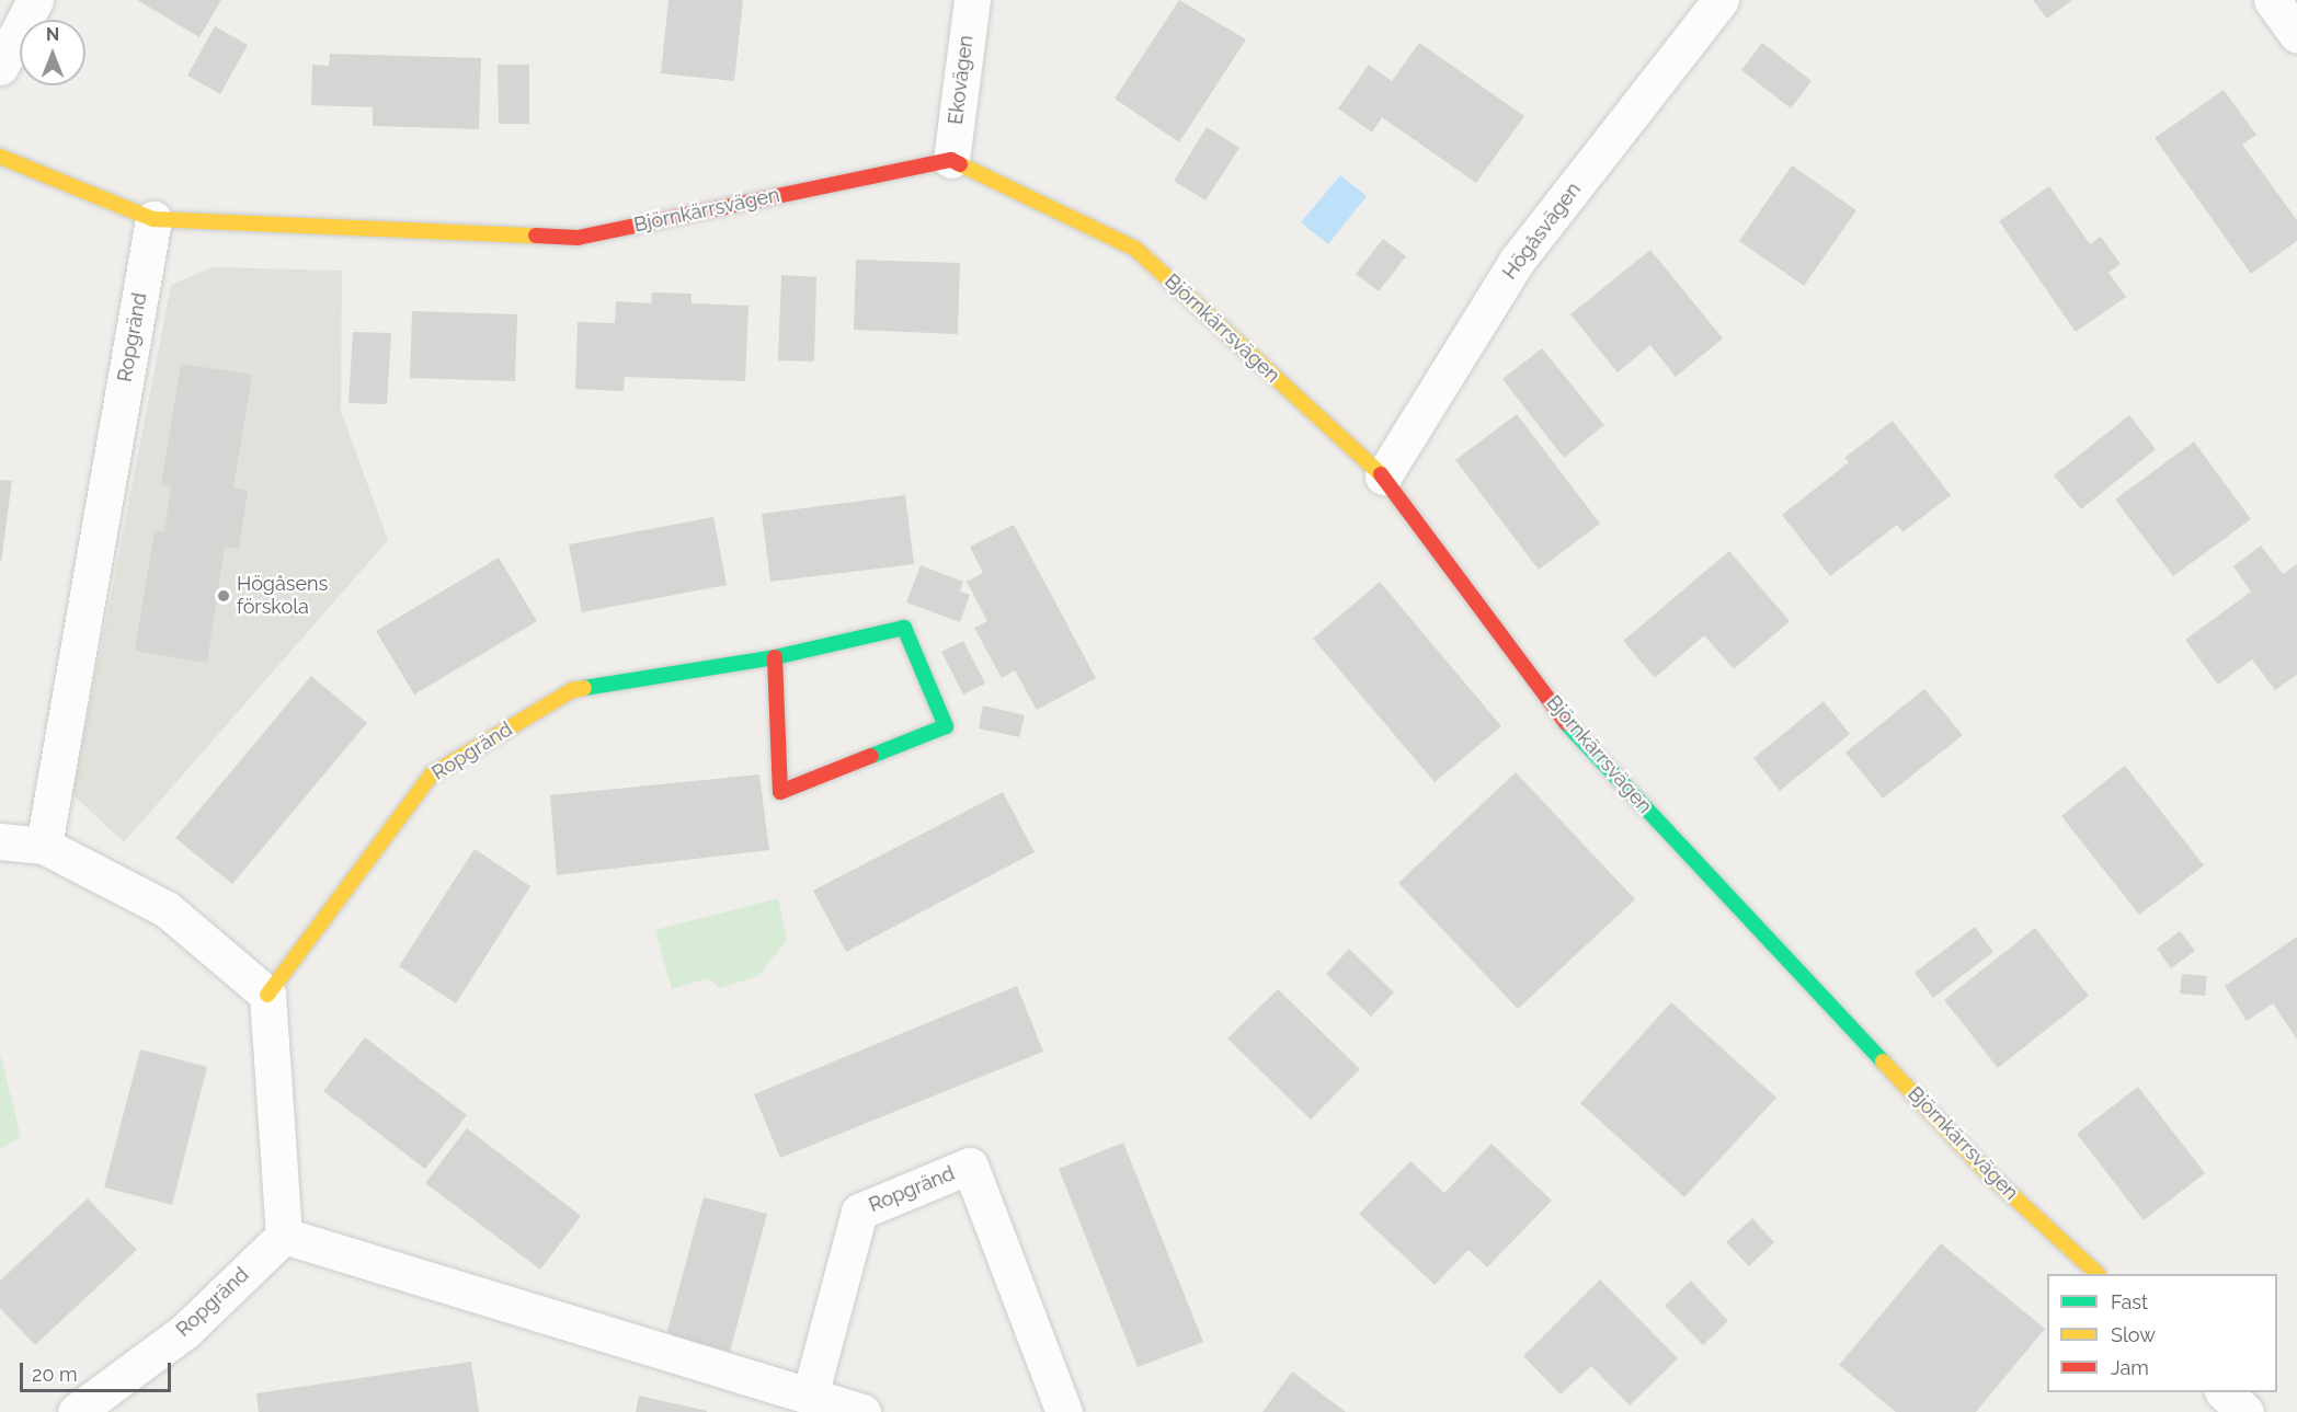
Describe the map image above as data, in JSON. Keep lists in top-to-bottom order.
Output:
{
  "streets": {
    "street": [
      "Ekovägen",
      "Björnkärrsvägen",
      "Högåsvägen",
      "Ropgränd"
    ]
  },
  "crossings": [
    ["Ekovägen", "Björnkärrsvägen"],
    ["Björnkärrsvägen", "Högåsvägen"],
    ["Björnkärrsvägen", "Ropgränd"]
  ],
  "places": ["Högåsens förskola"],
  "legend": ["Fast", "Slow", "Jam"],
  "scale_bar": "20 m",
  "north": "top"
}
